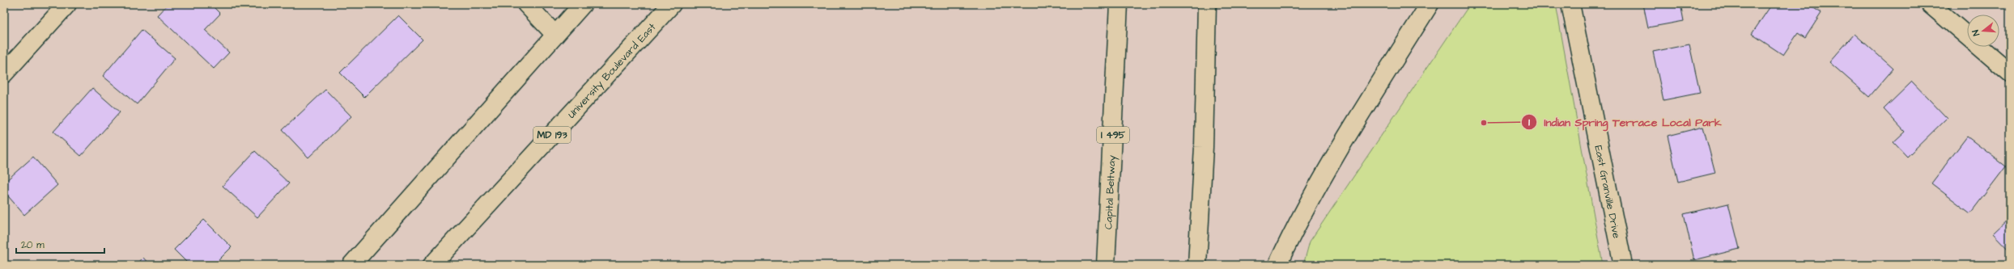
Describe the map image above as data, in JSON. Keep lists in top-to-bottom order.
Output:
{
  "streets": {
    "main road": [
      "University Boulevard East",
      "MD 193",
      "I 495",
      "East Granville Drive",
      "Capital Beltway"
    ]
  },
  "places": ["Indian Spring Terrace Local Park"],
  "scale_bar": "20 m",
  "north": "left"
}
